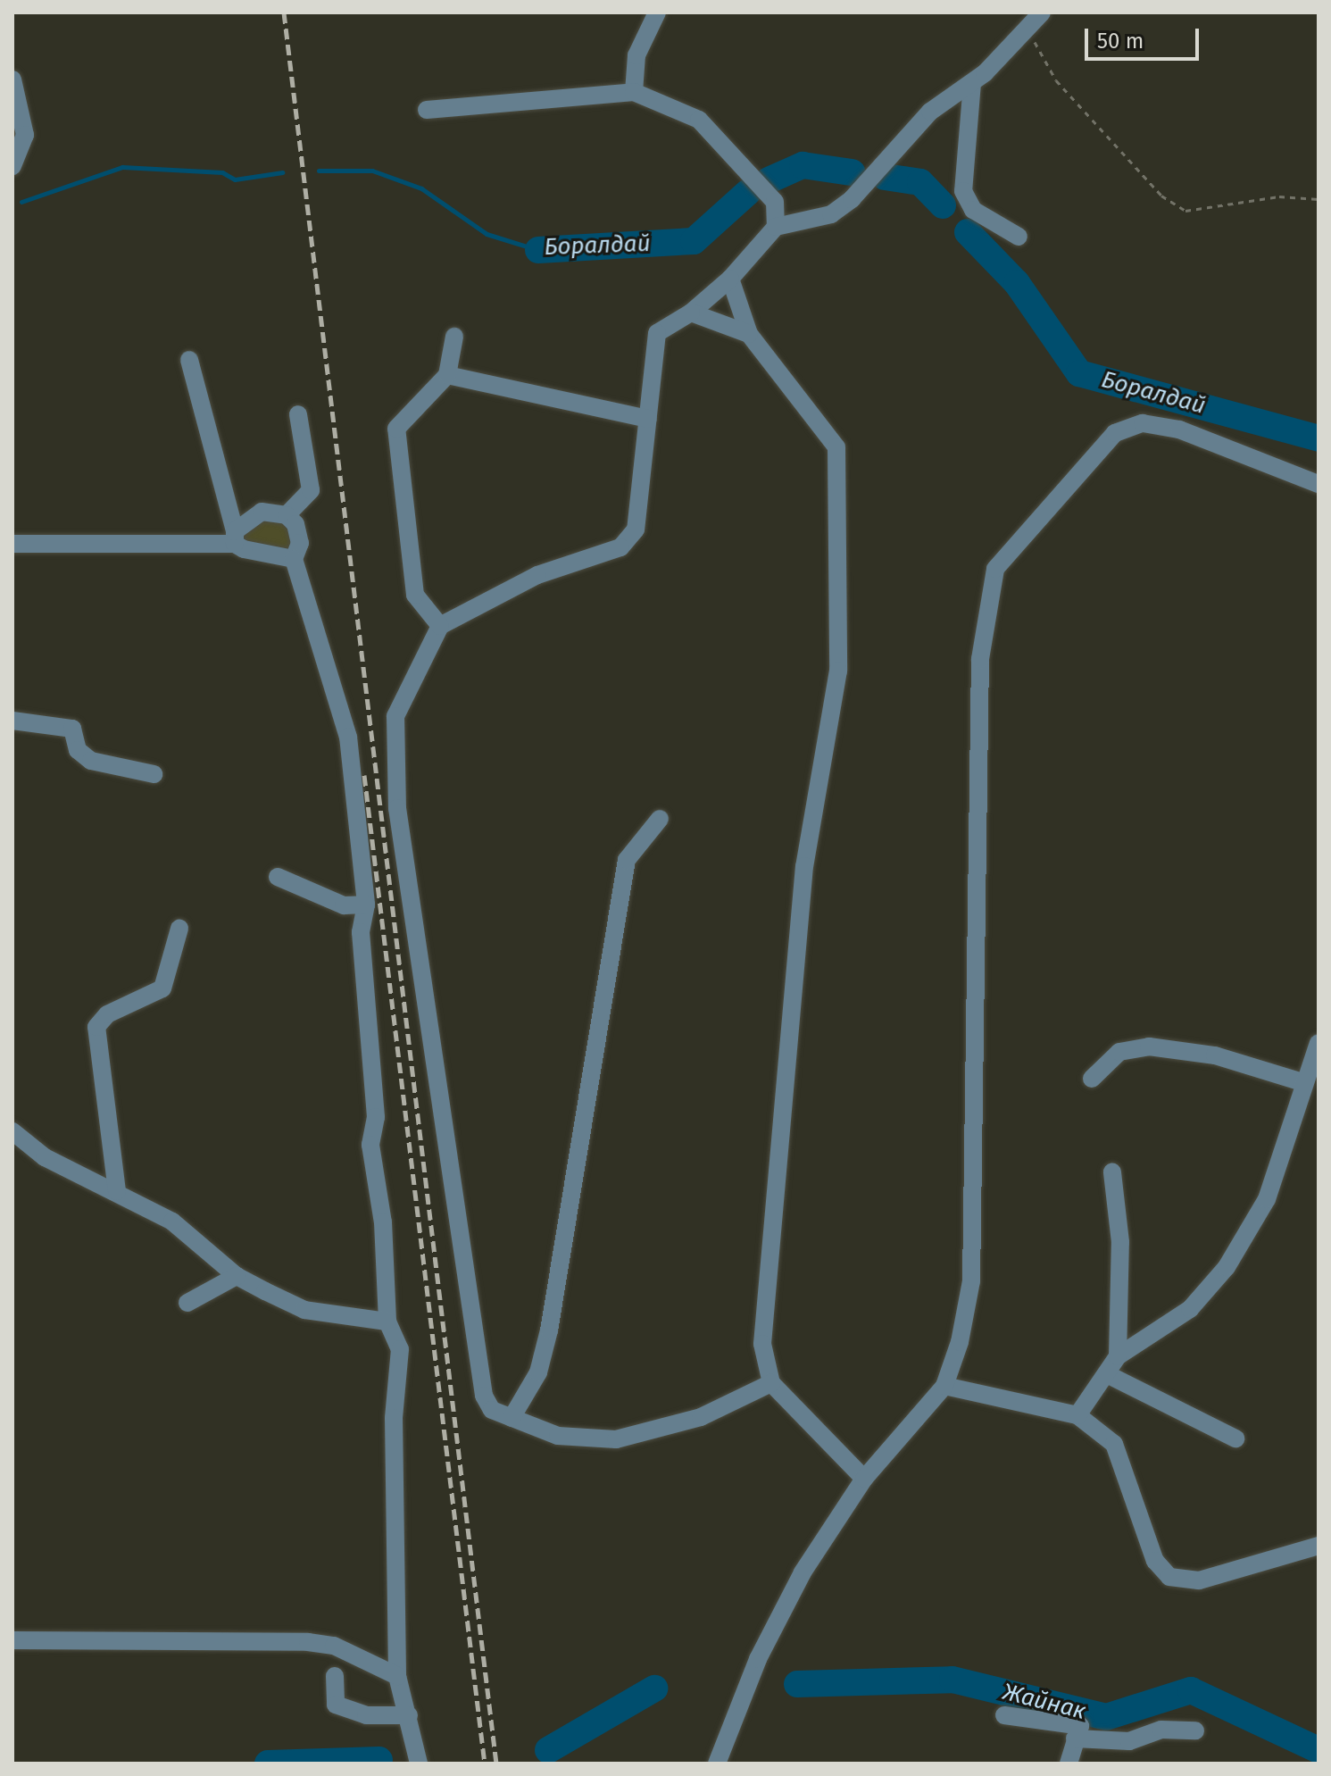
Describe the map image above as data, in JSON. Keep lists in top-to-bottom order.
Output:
{
  "water": ["Боралдай", "Жайнак"],
  "scale_bar": "50 m"
}
